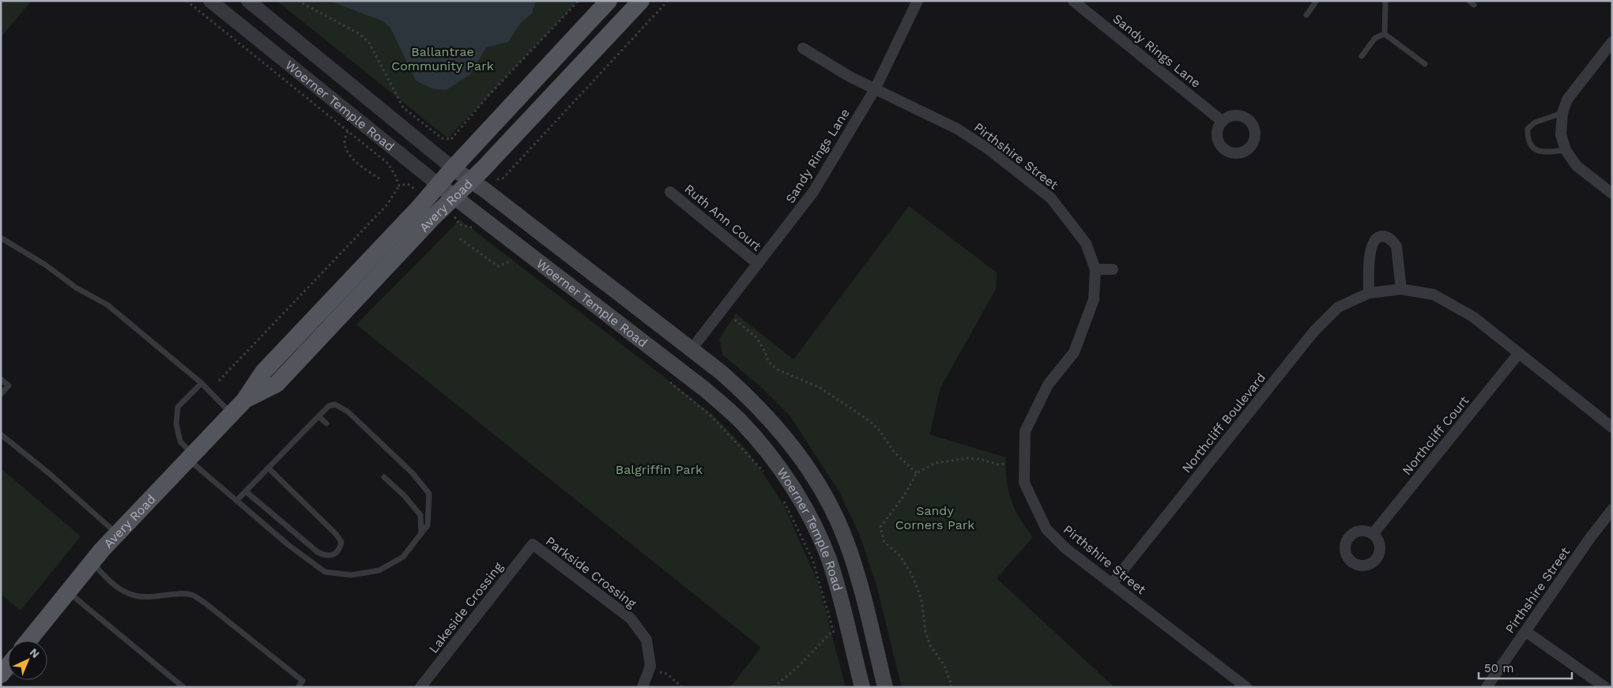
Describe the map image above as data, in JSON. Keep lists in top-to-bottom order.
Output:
{
  "streets": {
    "main road": ["Woerner Temple Road", "Avery Road"],
    "street": [
      "Sandy Rings Lane",
      "Pirthshire Street",
      "Ruth Ann Court",
      "Northcliff Boulevard",
      "Northcliff Court",
      "Parkside Crossing",
      "Lakeside Crossing"
    ]
  },
  "crossings": [
    ["Sandy Rings Lane", "Woerner Temple Road"],
    ["Sandy Rings Lane", "Pirthshire Street"],
    ["Sandy Rings Lane", "Ruth Ann Court"],
    ["Woerner Temple Road", "Avery Road"],
    ["Pirthshire Street", "Northcliff Boulevard"],
    ["Northcliff Boulevard", "Northcliff Court"],
    ["Parkside Crossing", "Lakeside Crossing"]
  ],
  "parks": ["Ballantrae Community Park", "Balgriffin Park", "Sandy Corners Park"],
  "scale_bar": "50 m",
  "north": "top right"
}
